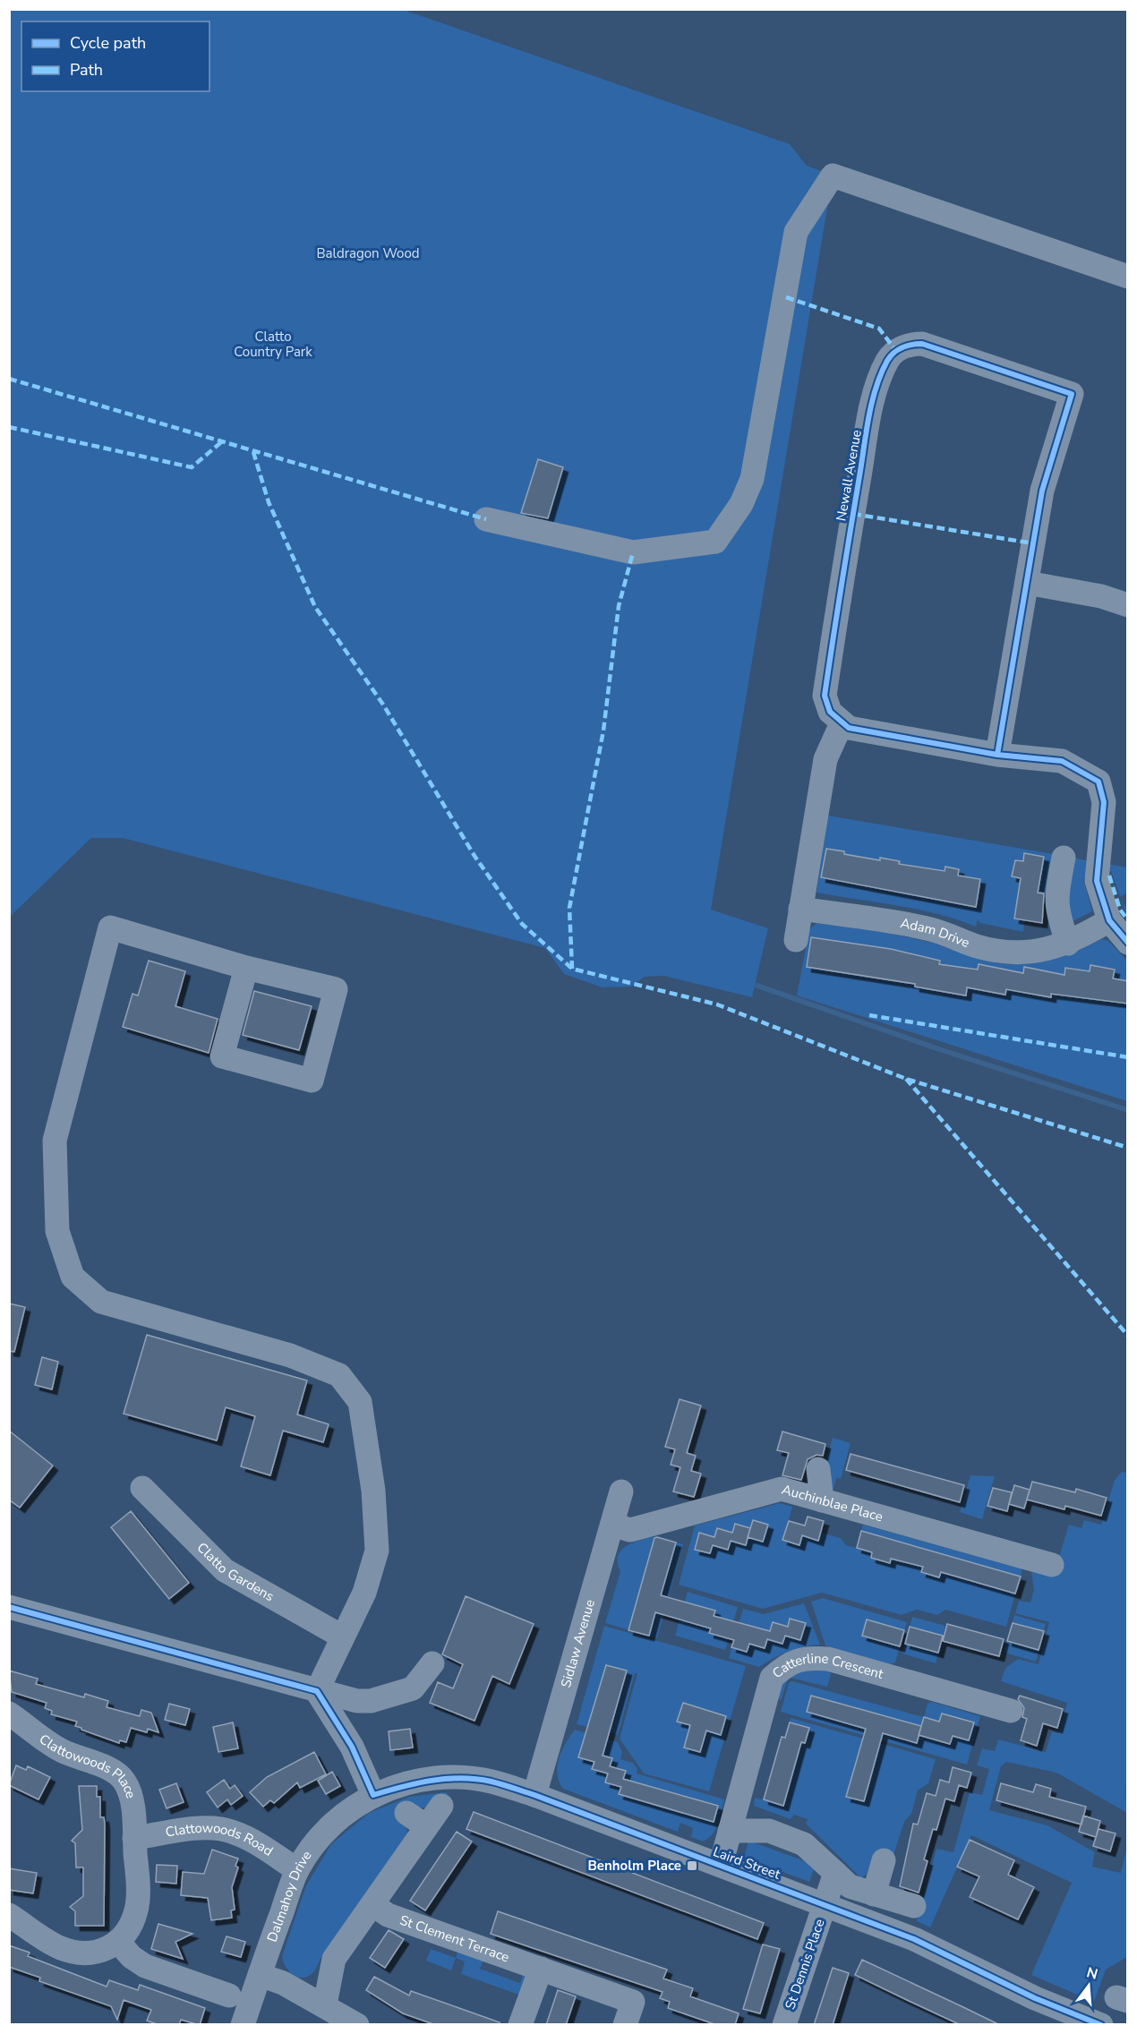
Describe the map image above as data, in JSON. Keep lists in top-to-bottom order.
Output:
{
  "streets": {
    "street": [
      "Newall Avenue",
      "Adam Drive",
      "Auchinblae Place",
      "Clatto Gardens",
      "Sidlaw Avenue",
      "Catterline Crescent",
      "Clattowoods Place",
      "Clattowoods Road",
      "Laird Street",
      "Dalmahoy Drive",
      "St Clement Terrace",
      "St Dennis Place"
    ]
  },
  "crossings": [
    ["Auchinblae Place", "Sidlaw Avenue"],
    ["Sidlaw Avenue", "Laird Street"],
    ["Catterline Crescent", "Laird Street"],
    ["Clattowoods Place", "Clattowoods Road"],
    ["Clattowoods Road", "Dalmahoy Drive"],
    ["Laird Street", "Dalmahoy Drive"],
    ["Laird Street", "St Dennis Place"]
  ],
  "parks": ["Baldragon Wood", "Clatto Country Park"],
  "places": {
    "transit": ["Benholm Place"]
  },
  "legend": ["Cycle path", "Path"],
  "north": "top"
}
